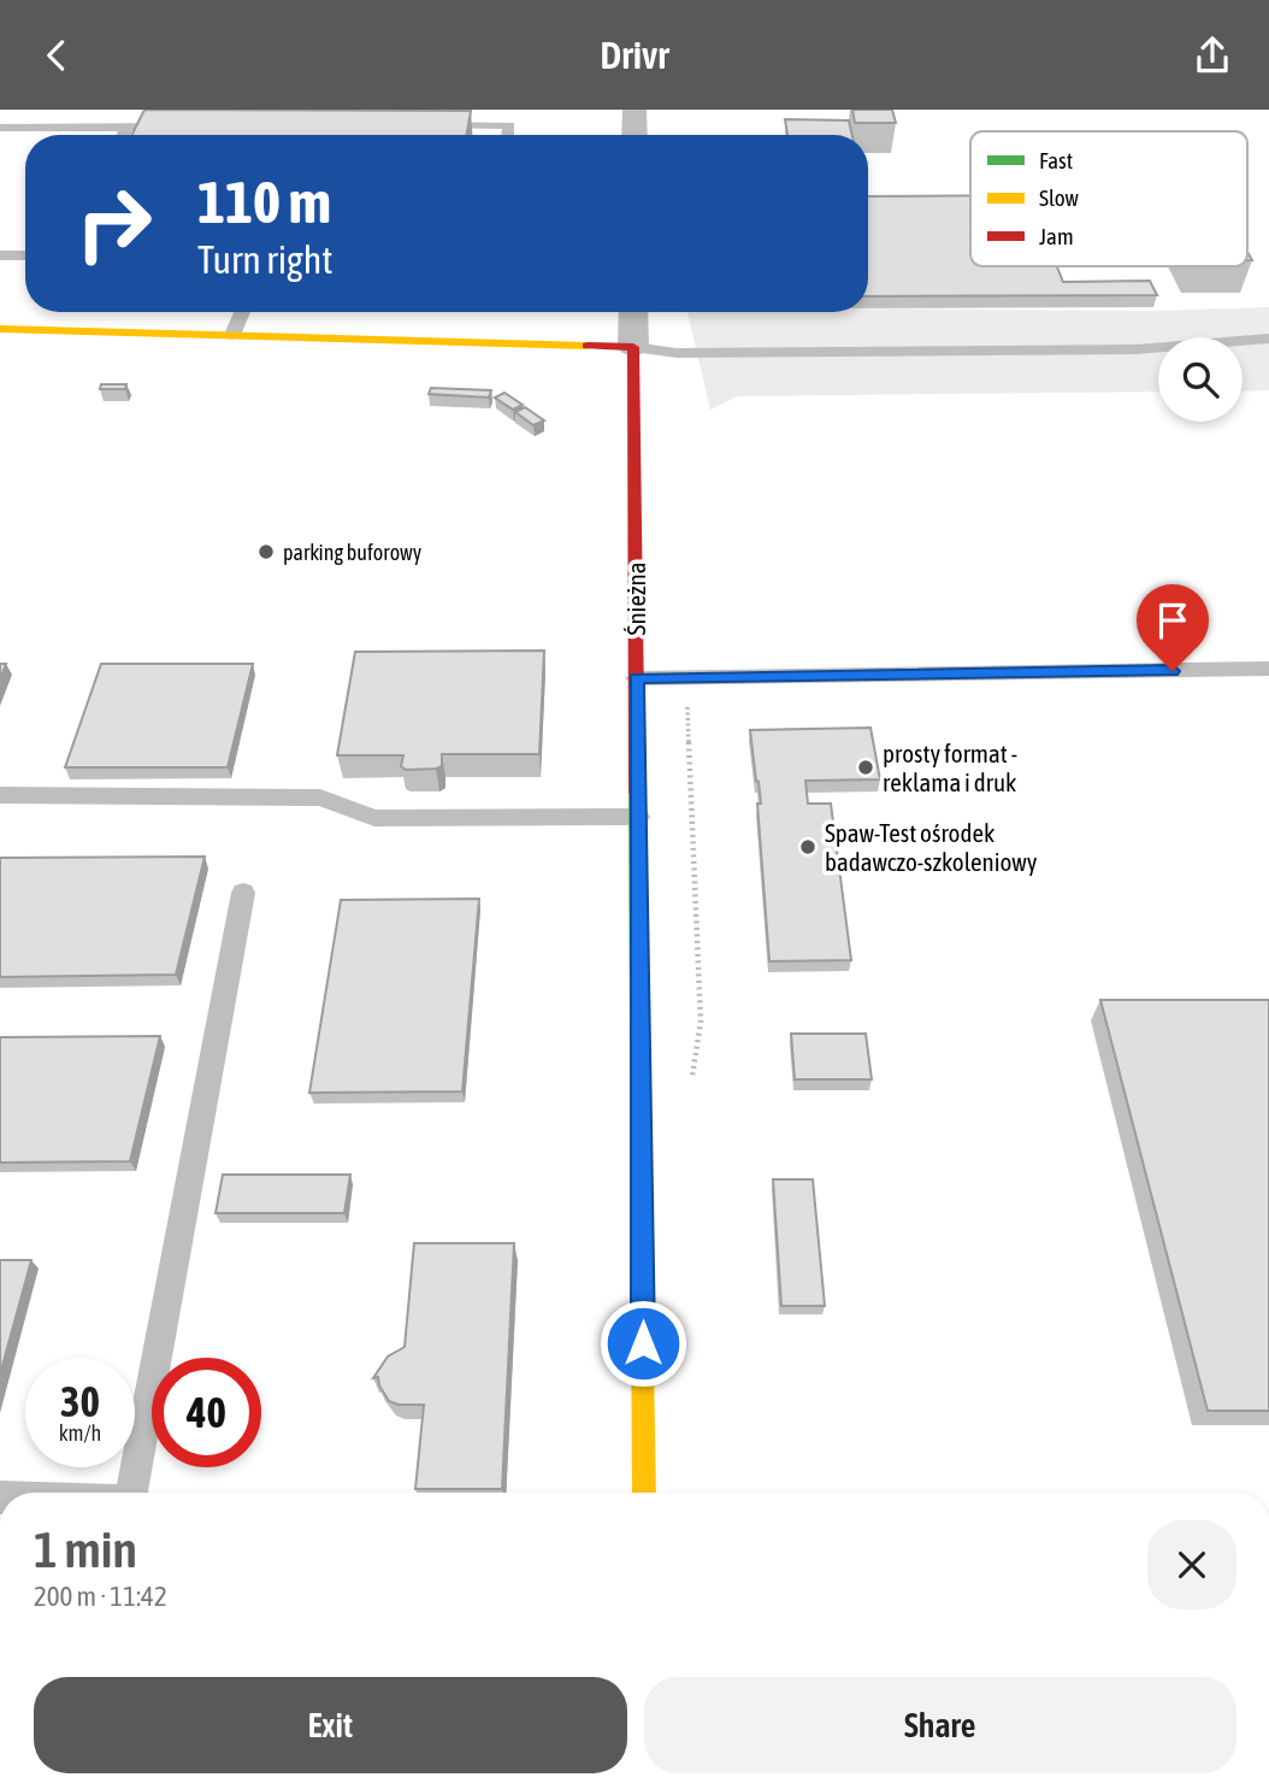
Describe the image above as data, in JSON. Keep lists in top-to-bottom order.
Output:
{
  "streets": {
    "street": ["Śnieżna"]
  },
  "places": ["parking buforowy", "prosty format - reklama i druk", "Spaw-Test ośrodek badawczo-szkoleniowy"],
  "legend": ["Fast", "Slow", "Jam"],
  "page": {
    "header": "Drivr",
    "turn": ["110 m", "Turn right"],
    "speed": "30 km/h",
    "limit": "40",
    "heading": ["1 min", "200 m · 11:42"],
    "buttons": ["Exit", "Share"]
  }
}
